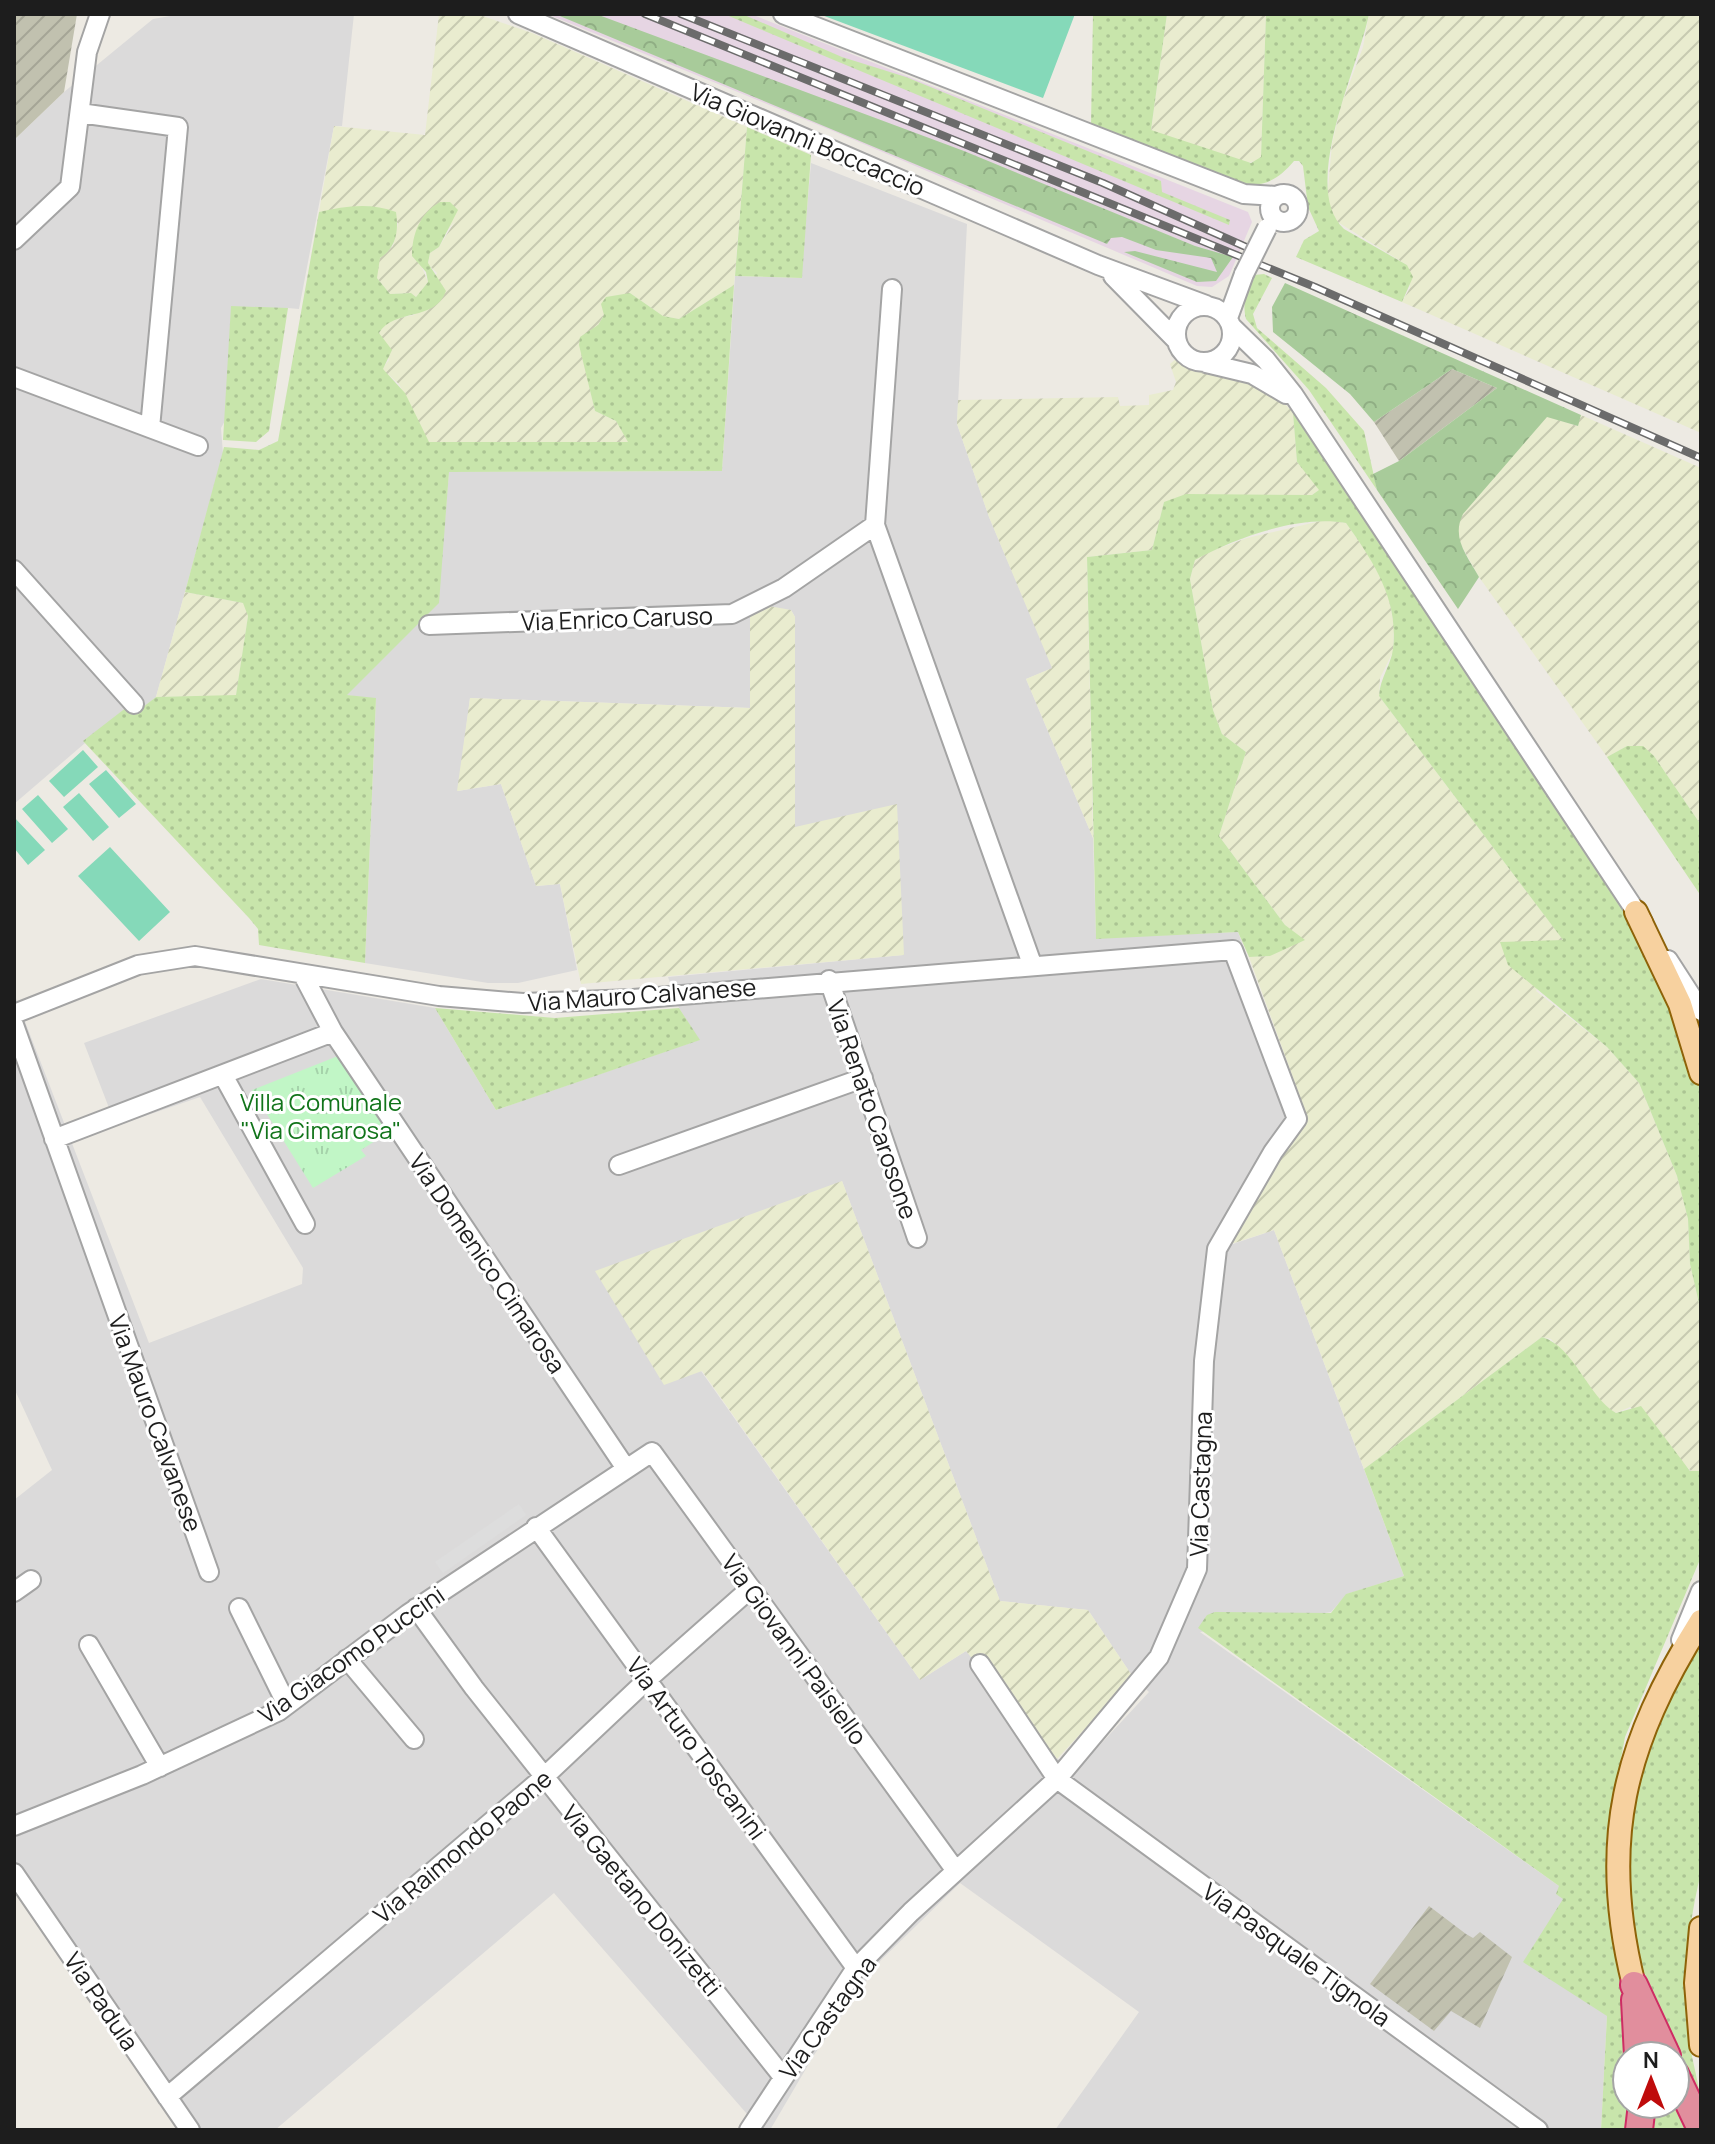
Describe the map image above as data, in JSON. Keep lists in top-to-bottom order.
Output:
{
  "streets": {
    "street": [
      "Via Giovanni Boccaccio",
      "Via Enrico Caruso",
      "Via Mauro Calvanese",
      "Via Renato Carosone",
      "Via Domenico Cimarosa",
      "Via Castagna",
      "Via Giovanni Paisiello",
      "Via Giacomo Puccini",
      "Via Arturo Toscanini",
      "Via Raimondo Paone",
      "Via Gaetano Donizetti",
      "Via Pasquale Tignola",
      "Via Padula"
    ]
  },
  "crossings": [
    ["Via Mauro Calvanese", "Via Renato Carosone"],
    ["Via Mauro Calvanese", "Via Domenico Cimarosa"],
    ["Via Mauro Calvanese", "Via Castagna"],
    ["Via Domenico Cimarosa", "Via Giovanni Paisiello"],
    ["Via Domenico Cimarosa", "Via Giacomo Puccini"],
    ["Via Castagna", "Via Giovanni Paisiello"],
    ["Via Castagna", "Via Arturo Toscanini"],
    ["Via Castagna", "Via Gaetano Donizetti"],
    ["Via Castagna", "Via Pasquale Tignola"],
    ["Via Giovanni Paisiello", "Via Giacomo Puccini"],
    ["Via Giovanni Paisiello", "Via Raimondo Paone"],
    ["Via Giacomo Puccini", "Via Arturo Toscanini"],
    ["Via Giacomo Puccini", "Via Gaetano Donizetti"],
    ["Via Arturo Toscanini", "Via Raimondo Paone"],
    ["Via Raimondo Paone", "Via Gaetano Donizetti"],
    ["Via Raimondo Paone", "Via Padula"]
  ],
  "parks": ["Villa Comunale \"Via Cimarosa\""],
  "north": "top"
}
